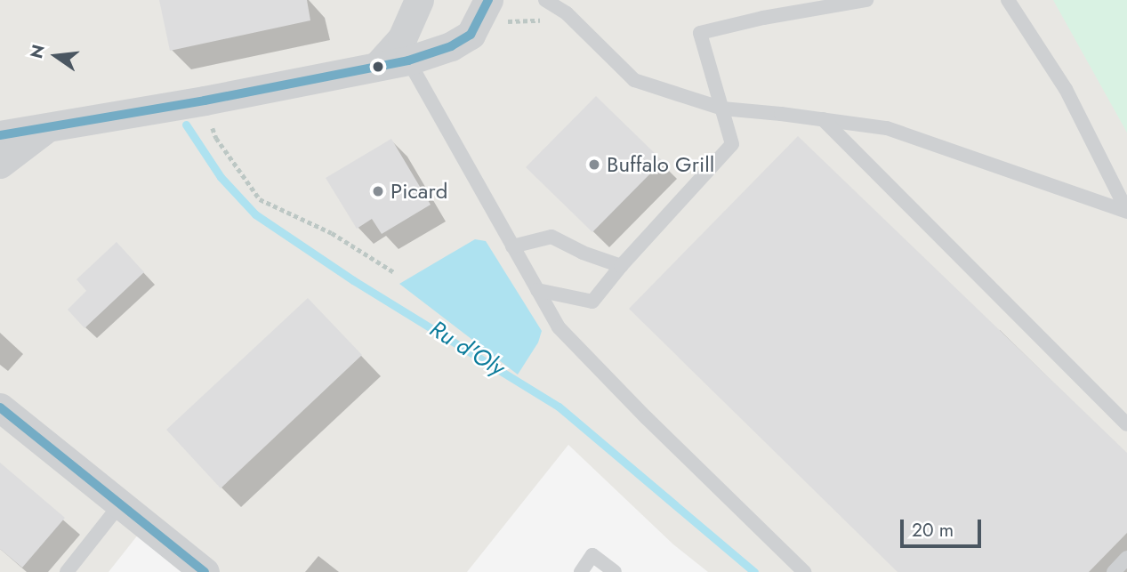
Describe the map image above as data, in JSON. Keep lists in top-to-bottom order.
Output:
{
  "water": ["Ru d'Oly"],
  "places": ["Buffalo Grill", "Picard"],
  "scale_bar": "20 m",
  "north": "left"
}
